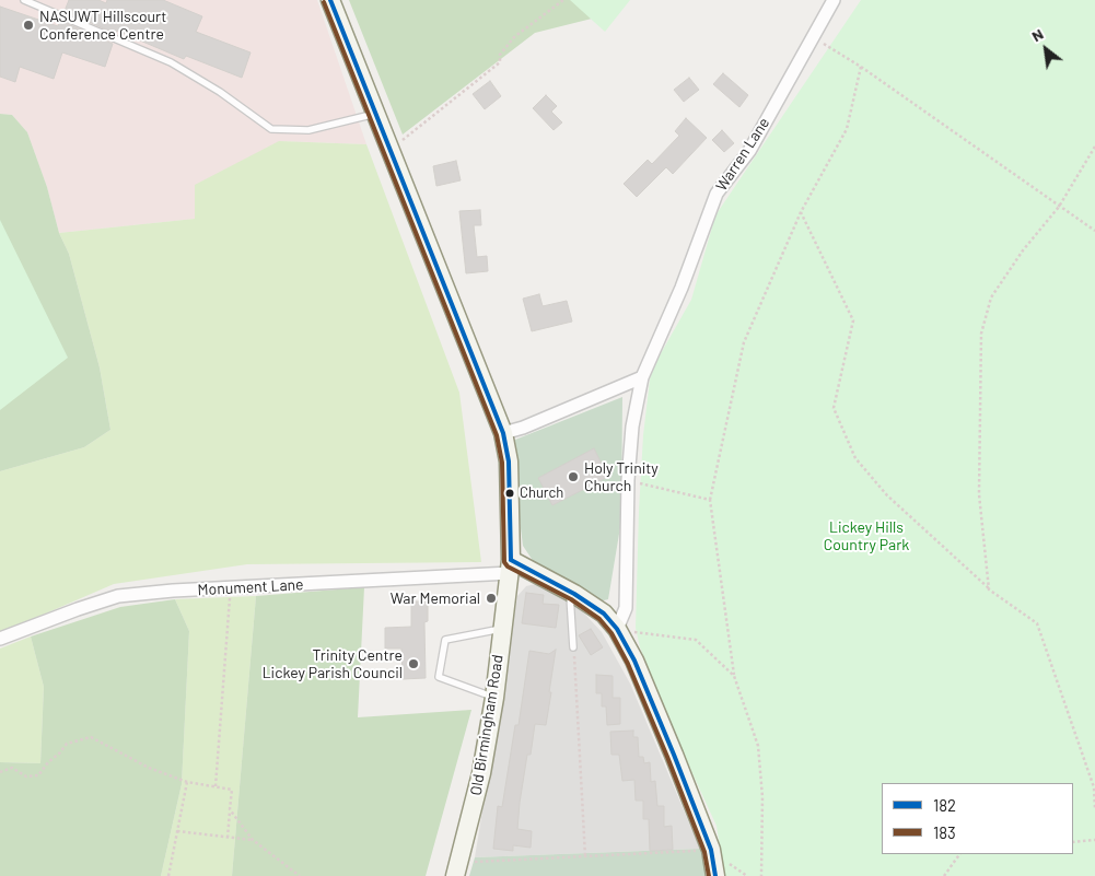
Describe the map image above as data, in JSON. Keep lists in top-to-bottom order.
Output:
{
  "streets": {
    "main road": ["Old Birmingham Road"],
    "street": ["Warren Lane", "Monument Lane"]
  },
  "crossings": [
    ["Monument Lane", "Old Birmingham Road"]
  ],
  "parks": ["Lickey Hills Country Park"],
  "places": [
    "NASUWT Hillscourt Conference Centre",
    "Holy Trinity Church",
    "Church",
    "War Memorial",
    "Trinity Centre Lickey Parish Council"
  ],
  "lines": ["transit line 182", "transit line 183"],
  "legend": ["182", "183"],
  "north": "top left"
}
